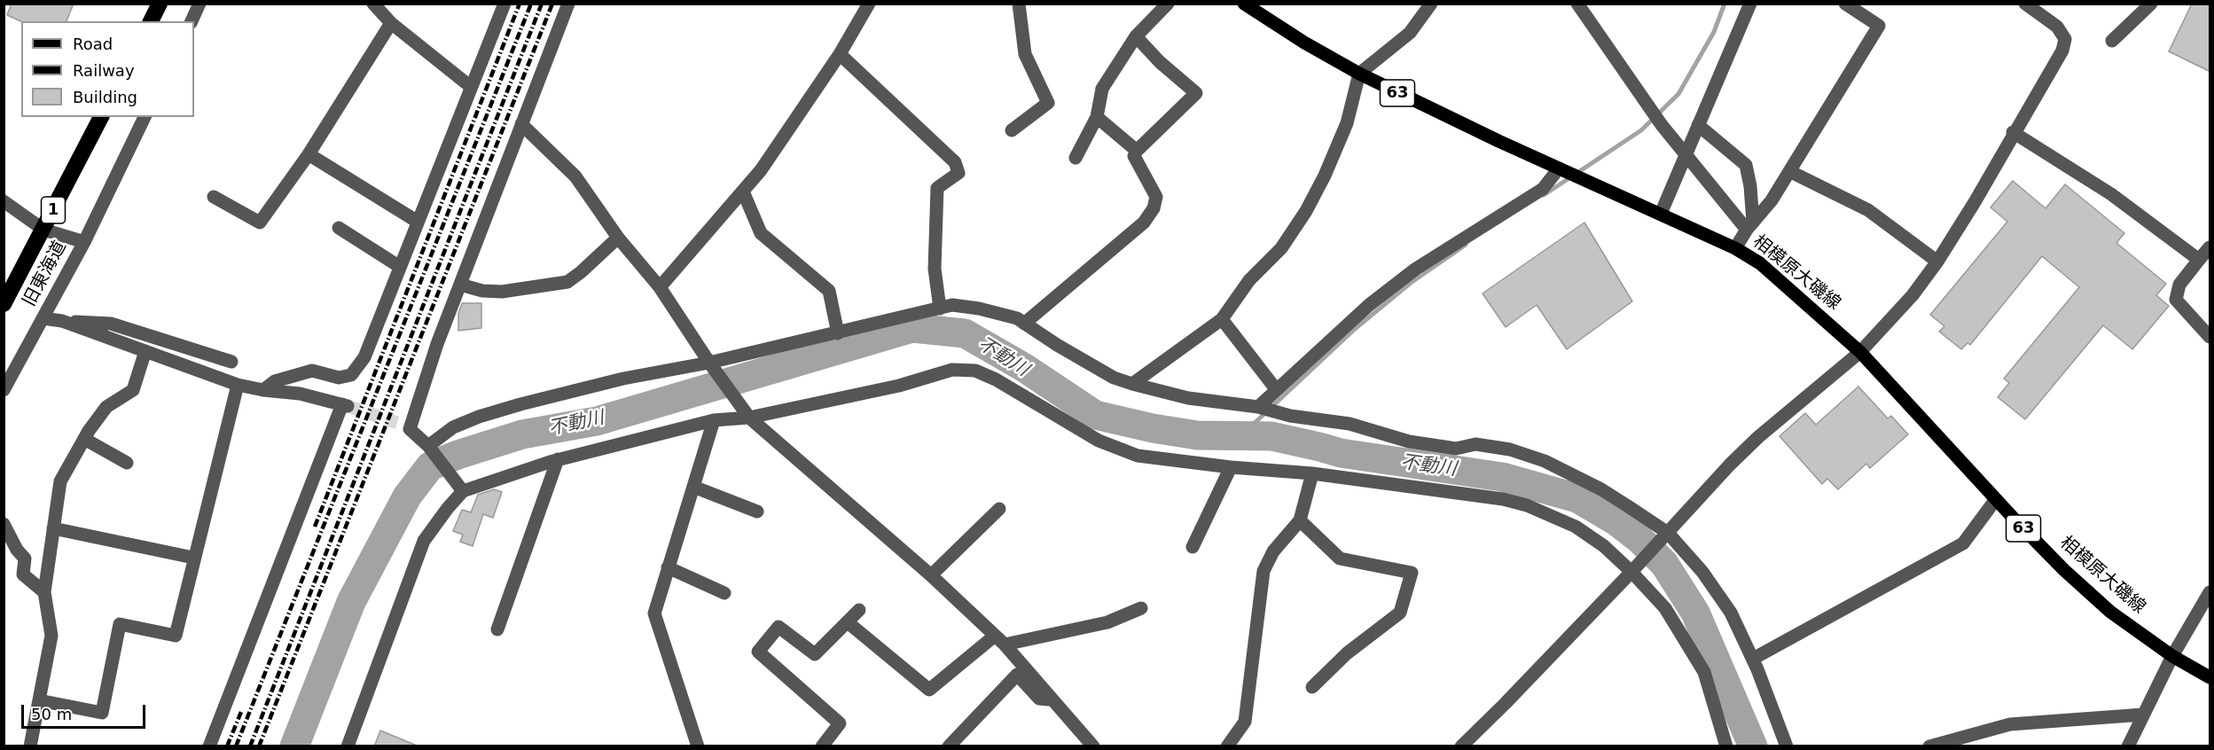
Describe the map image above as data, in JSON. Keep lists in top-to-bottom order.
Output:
{
  "streets": {
    "highway": ["1"],
    "main road": ["63", "相模原大磯線"],
    "street": ["旧東海道"]
  },
  "water": ["不動川"],
  "legend": ["Road", "Railway", "Building"],
  "scale_bar": "50 m"
}
